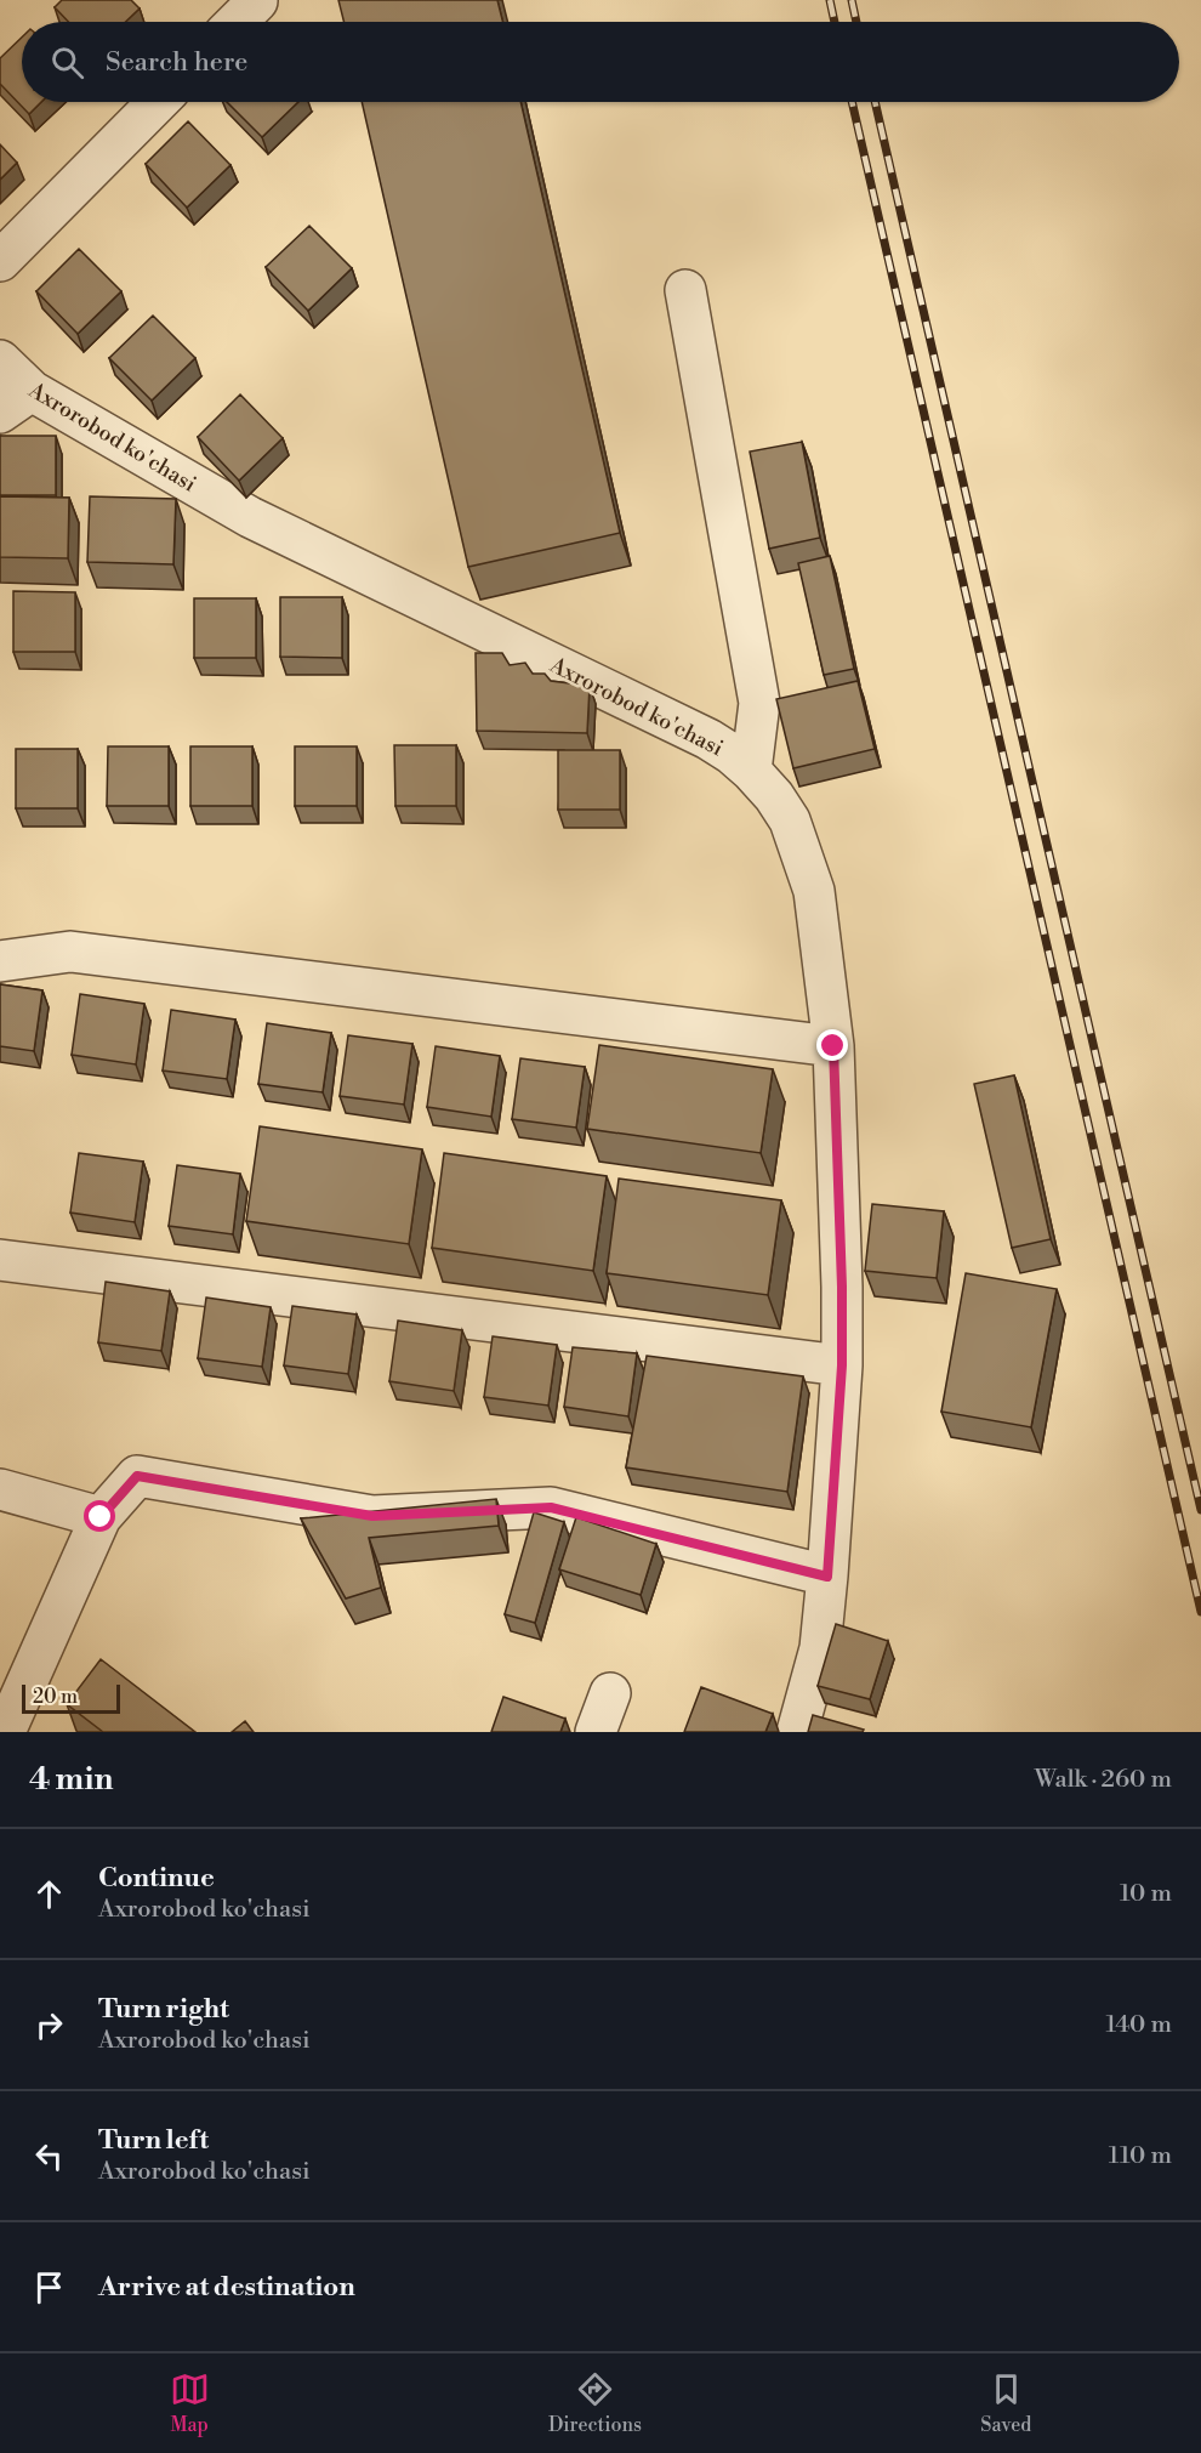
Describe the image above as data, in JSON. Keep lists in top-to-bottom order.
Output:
{
  "streets": {
    "street": ["Axrorobod ko'chasi"]
  },
  "scale_bar": "20 m",
  "page": {
    "search": "Search here",
    "scale": "20 m",
    "heading": ["4 min", "Walk · 260 m"],
    "list": [
      ["Continue", "Axrorobod ko'chasi", "10 m"],
      ["Turn right", "Axrorobod ko'chasi", "140 m"],
      ["Turn left", "Axrorobod ko'chasi", "110 m"],
      "Arrive at destination"
    ],
    "nav": ["Map", "Directions", "Saved"]
  }
}
